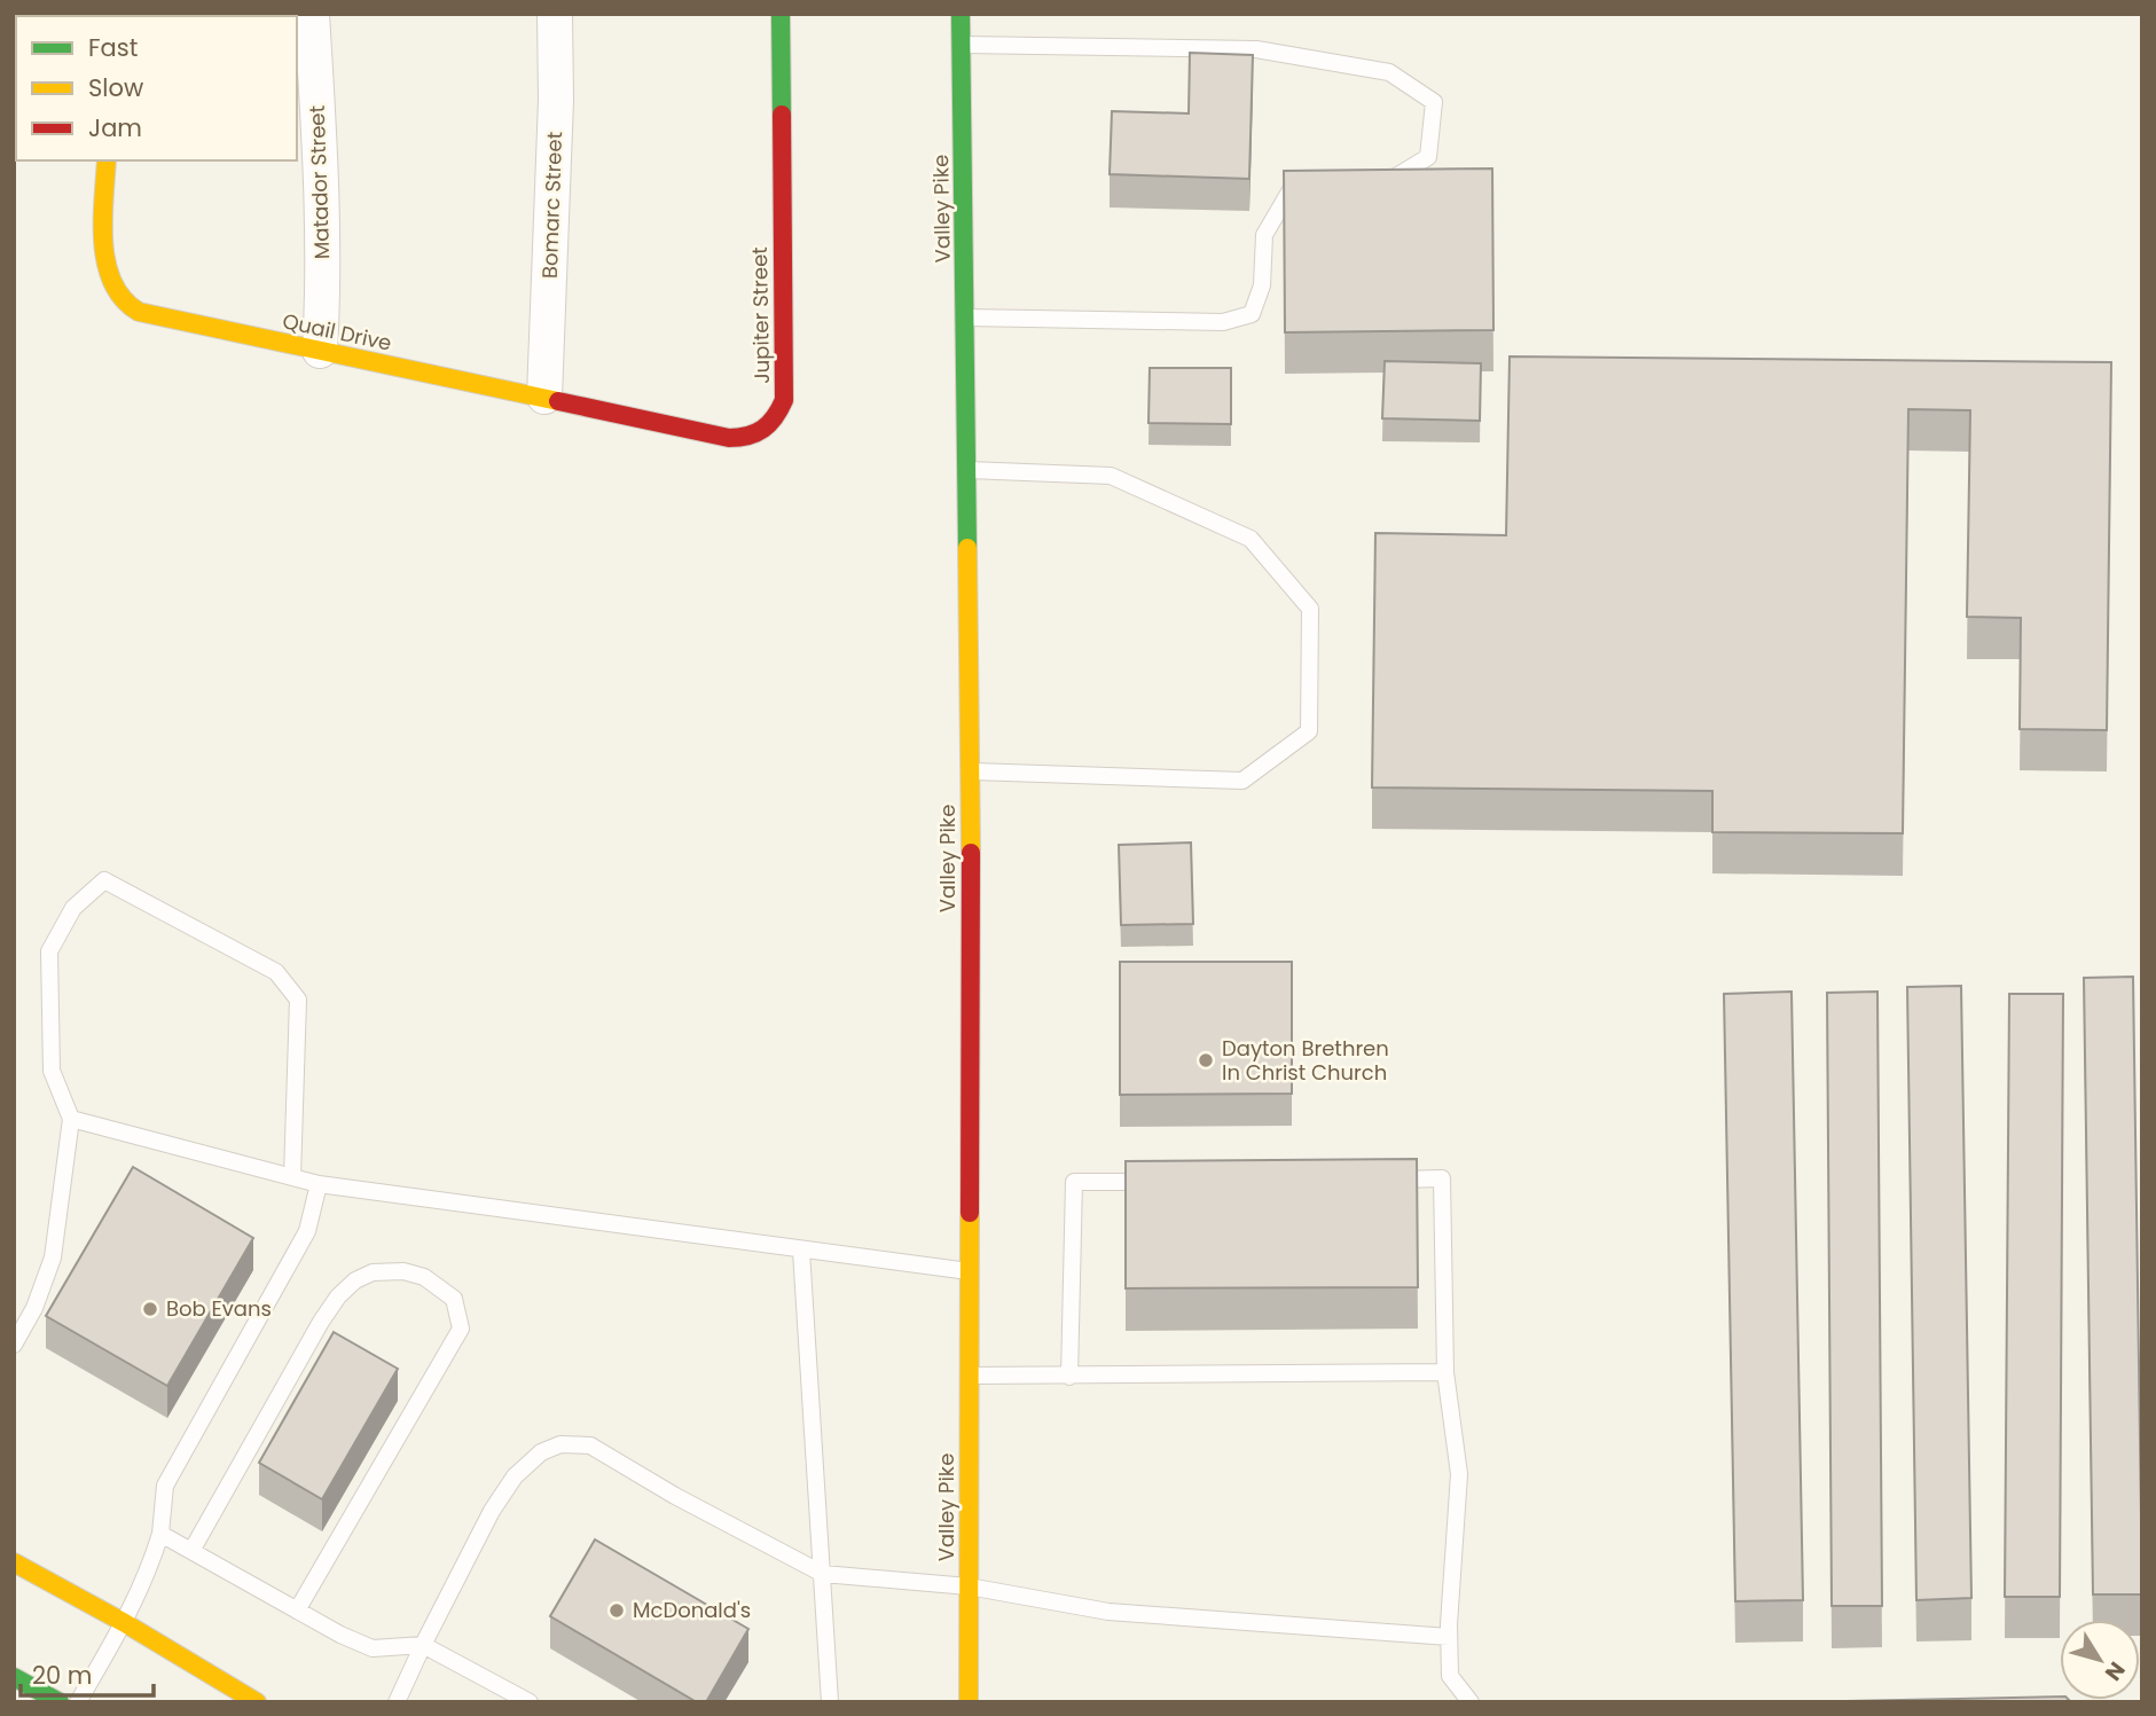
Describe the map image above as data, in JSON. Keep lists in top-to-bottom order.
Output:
{
  "streets": {
    "street": [
      "Matador Street",
      "Bomarc Street",
      "Valley Pike",
      "Jupiter Street",
      "Quail Drive"
    ]
  },
  "crossings": [
    ["Matador Street", "Quail Drive"],
    ["Bomarc Street", "Jupiter Street"],
    ["Bomarc Street", "Quail Drive"],
    ["Jupiter Street", "Quail Drive"]
  ],
  "places": ["Dayton Brethren In Christ Church", "Bob Evans", "McDonald's"],
  "legend": ["Fast", "Slow", "Jam"],
  "scale_bar": "20 m",
  "north": "bottom right"
}
